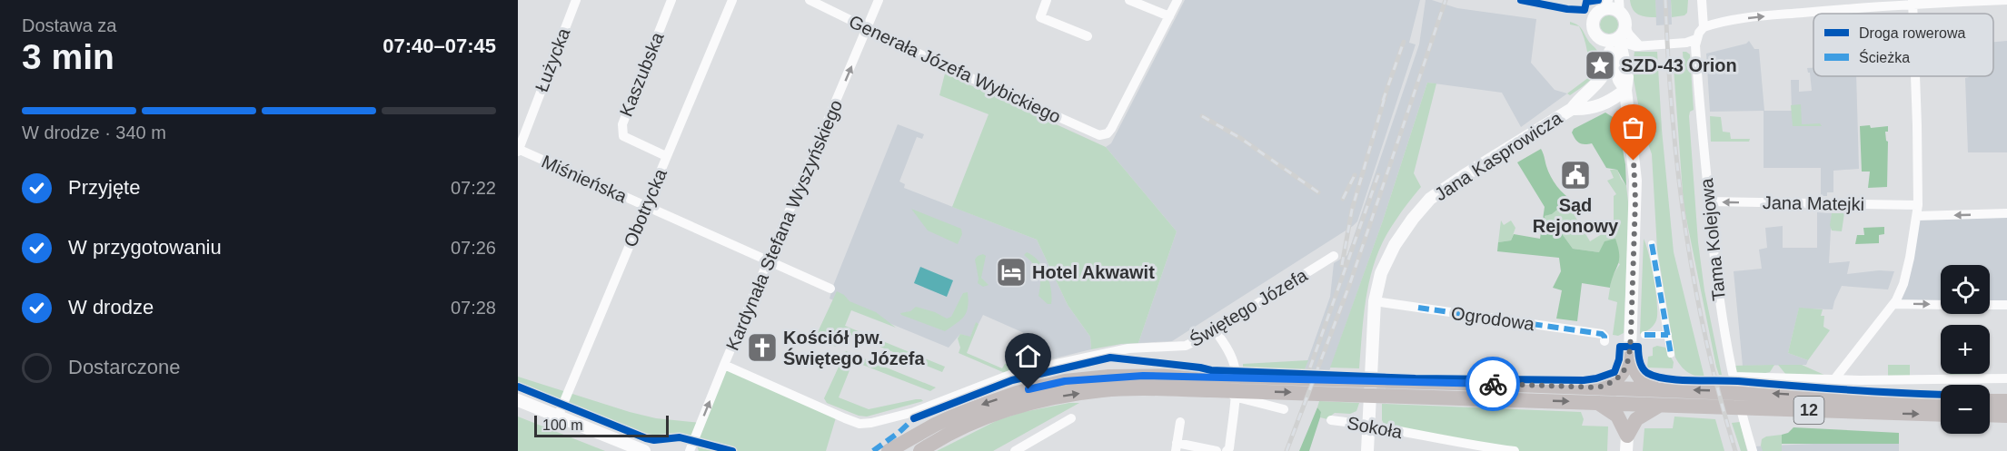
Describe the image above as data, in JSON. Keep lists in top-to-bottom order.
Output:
{
  "streets": {
    "main road": ["12"],
    "street": [
      "Łużycka",
      "Generała Józefa Wybickiego",
      "Kaszubska",
      "Jana Kasprowicza",
      "Miśnieńska",
      "Jana Matejki",
      "Obotrycka",
      "Kardynała Stefana Wyszyńskiego",
      "Tama Kolejowa",
      "Świętego Józefa",
      "Ogrodowa",
      "Sokoła"
    ]
  },
  "crossings": [
    ["Łużycka", "Miśnieńska"],
    ["Generała Józefa Wybickiego", "Kardynała Stefana Wyszyńskiego"],
    ["Kaszubska", "Obotrycka"],
    ["Jana Kasprowicza", "Ogrodowa"],
    ["Jana Kasprowicza", "Sokoła"],
    ["Miśnieńska", "Obotrycka"],
    ["Miśnieńska", "Kardynała Stefana Wyszyńskiego"],
    ["Jana Matejki", "Tama Kolejowa"],
    ["Kardynała Stefana Wyszyńskiego", "Świętego Józefa"]
  ],
  "one_way": ["Jana Matejki", "Kardynała Stefana Wyszyńskiego"],
  "places": {
    "place": ["SZD-43 Orion"],
    "public building": ["Sąd Rejonowy"],
    "hotel": ["Hotel Akwawit"],
    "church": ["Kościół pw. Świętego Józefa"]
  },
  "legend": ["Droga rowerowa", "Ścieżka"],
  "scale_bar": "100 m",
  "page": {
    "heading": ["3 min", "Dostawa za", "07:40–07:45"],
    "bar": "W drodze · 340 m",
    "list": [
      ["Przyjęte", "07:22"],
      ["W przygotowaniu", "07:26"],
      ["W drodze", "07:28"],
      "Dostarczone"
    ],
    "map_buttons": ["+", "−"],
    "scale": "100 m"
  }
}
